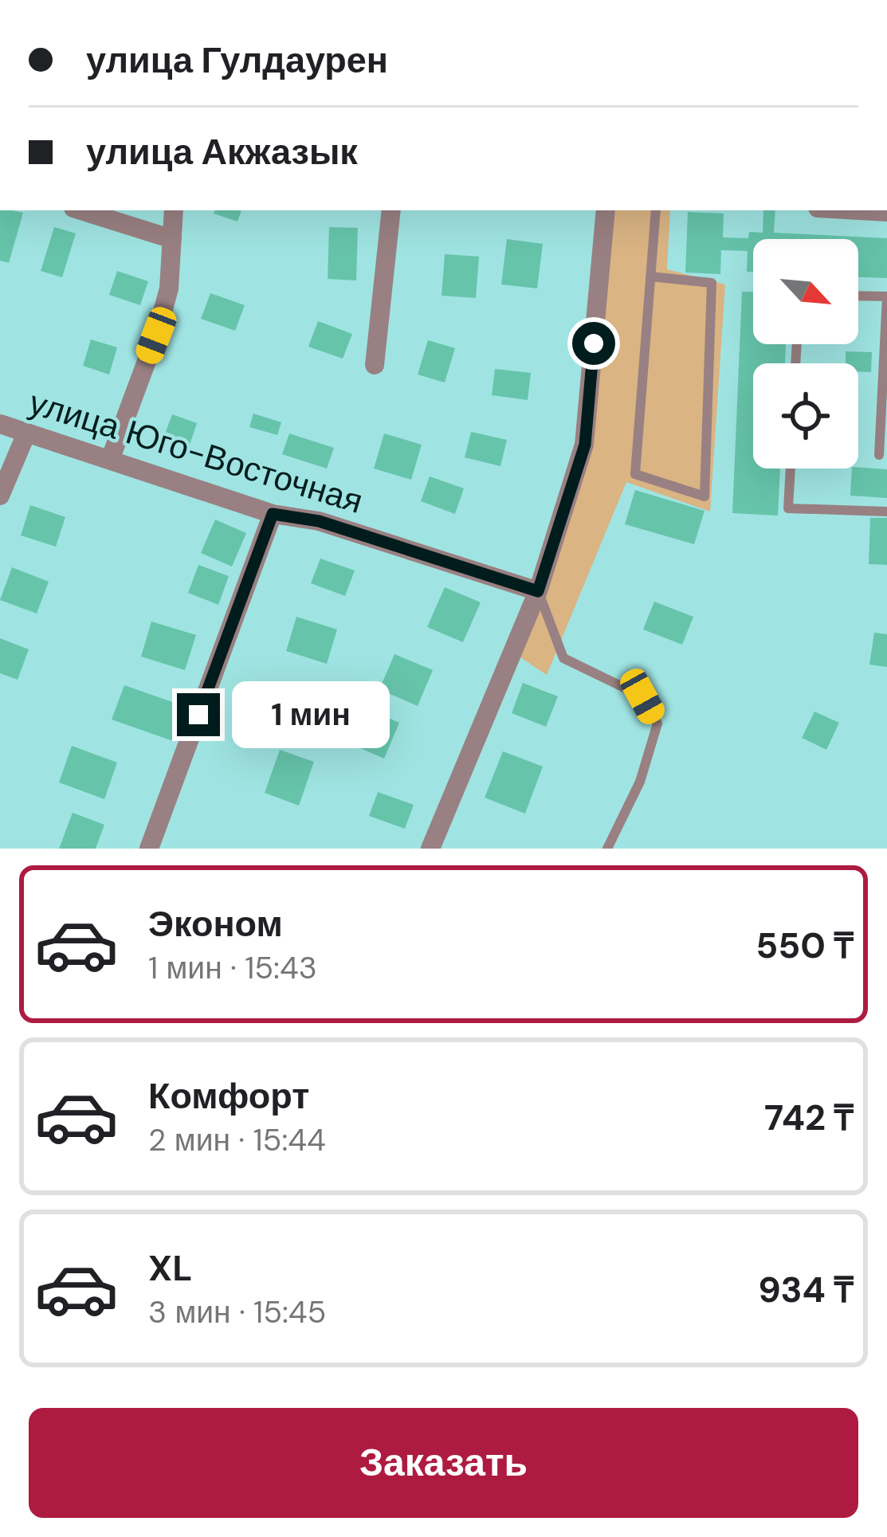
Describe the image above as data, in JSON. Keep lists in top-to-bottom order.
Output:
{
  "streets": {
    "street": ["улица Юго-Восточная"]
  },
  "north": "bottom right",
  "page": {
    "banner": ["улица Гулдаурен", "улица Акжазык"],
    "bubble": "1 мин",
    "list": [
      {
        "name": "Эконом",
        "note": "1 мин · 15:43",
        "value": "550 ₸"
      },
      {
        "name": "Комфорт",
        "note": "2 мин · 15:44",
        "value": "742 ₸"
      },
      {
        "name": "XL",
        "note": "3 мин · 15:45",
        "value": "934 ₸"
      }
    ],
    "buttons": "Заказать"
  }
}
